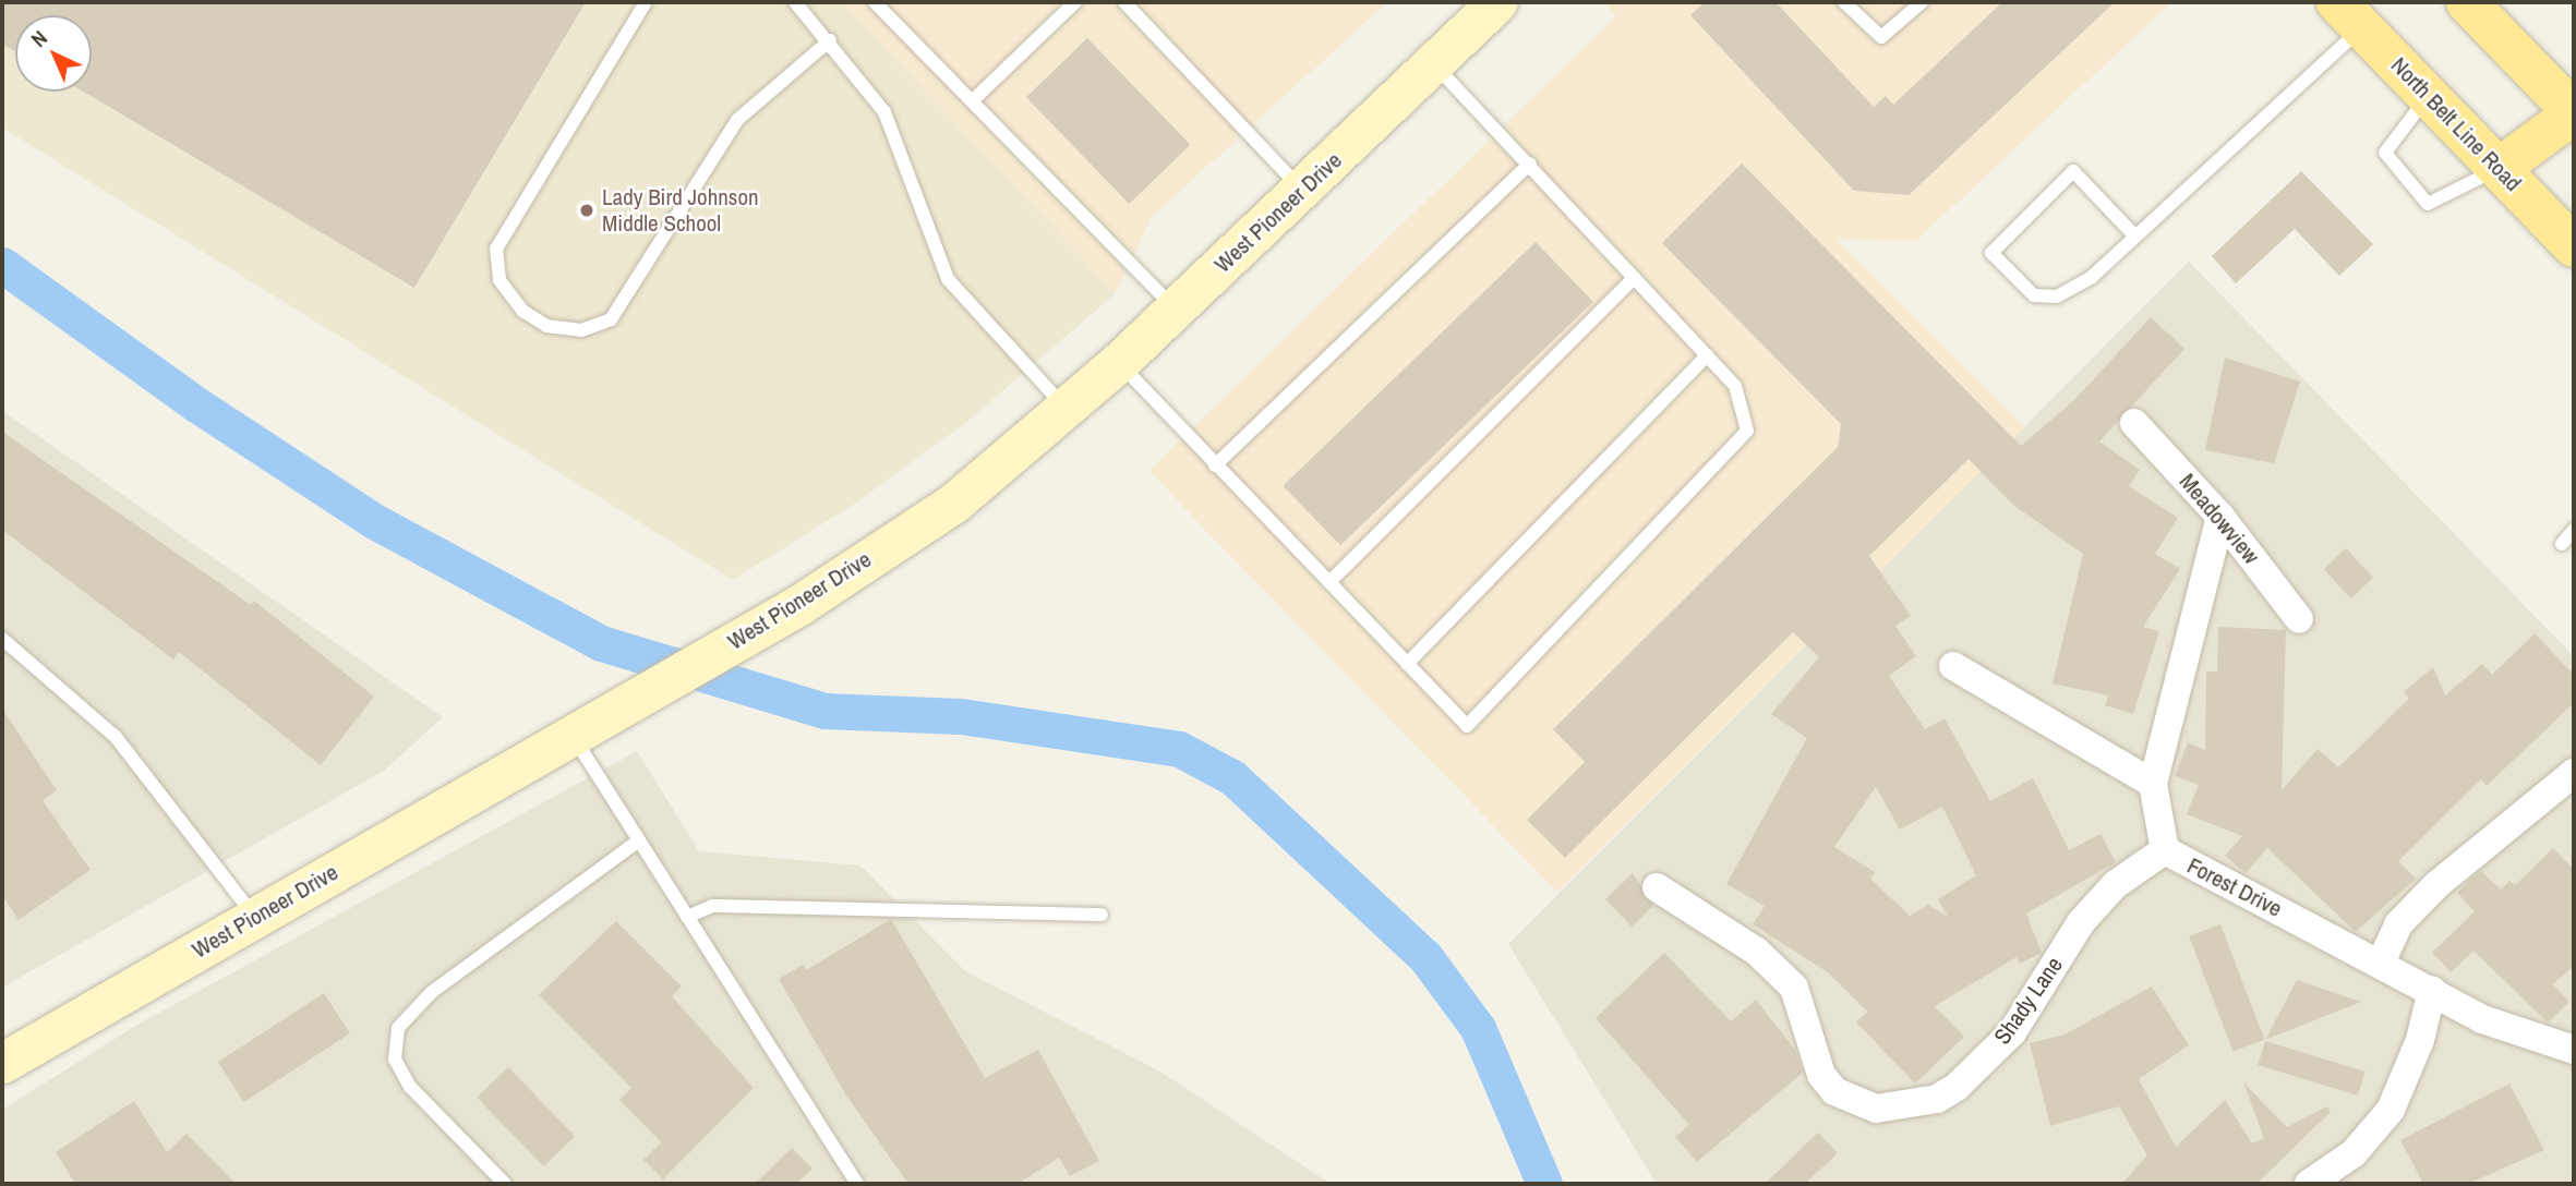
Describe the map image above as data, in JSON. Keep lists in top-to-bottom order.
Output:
{
  "streets": {
    "main road": ["North Belt Line Road", "West Pioneer Drive"],
    "street": ["Meadowview", "Forest Drive", "Shady Lane"]
  },
  "crossings": [
    ["Forest Drive", "Shady Lane"]
  ],
  "places": ["Lady Bird Johnson Middle School"],
  "north": "top left"
}
